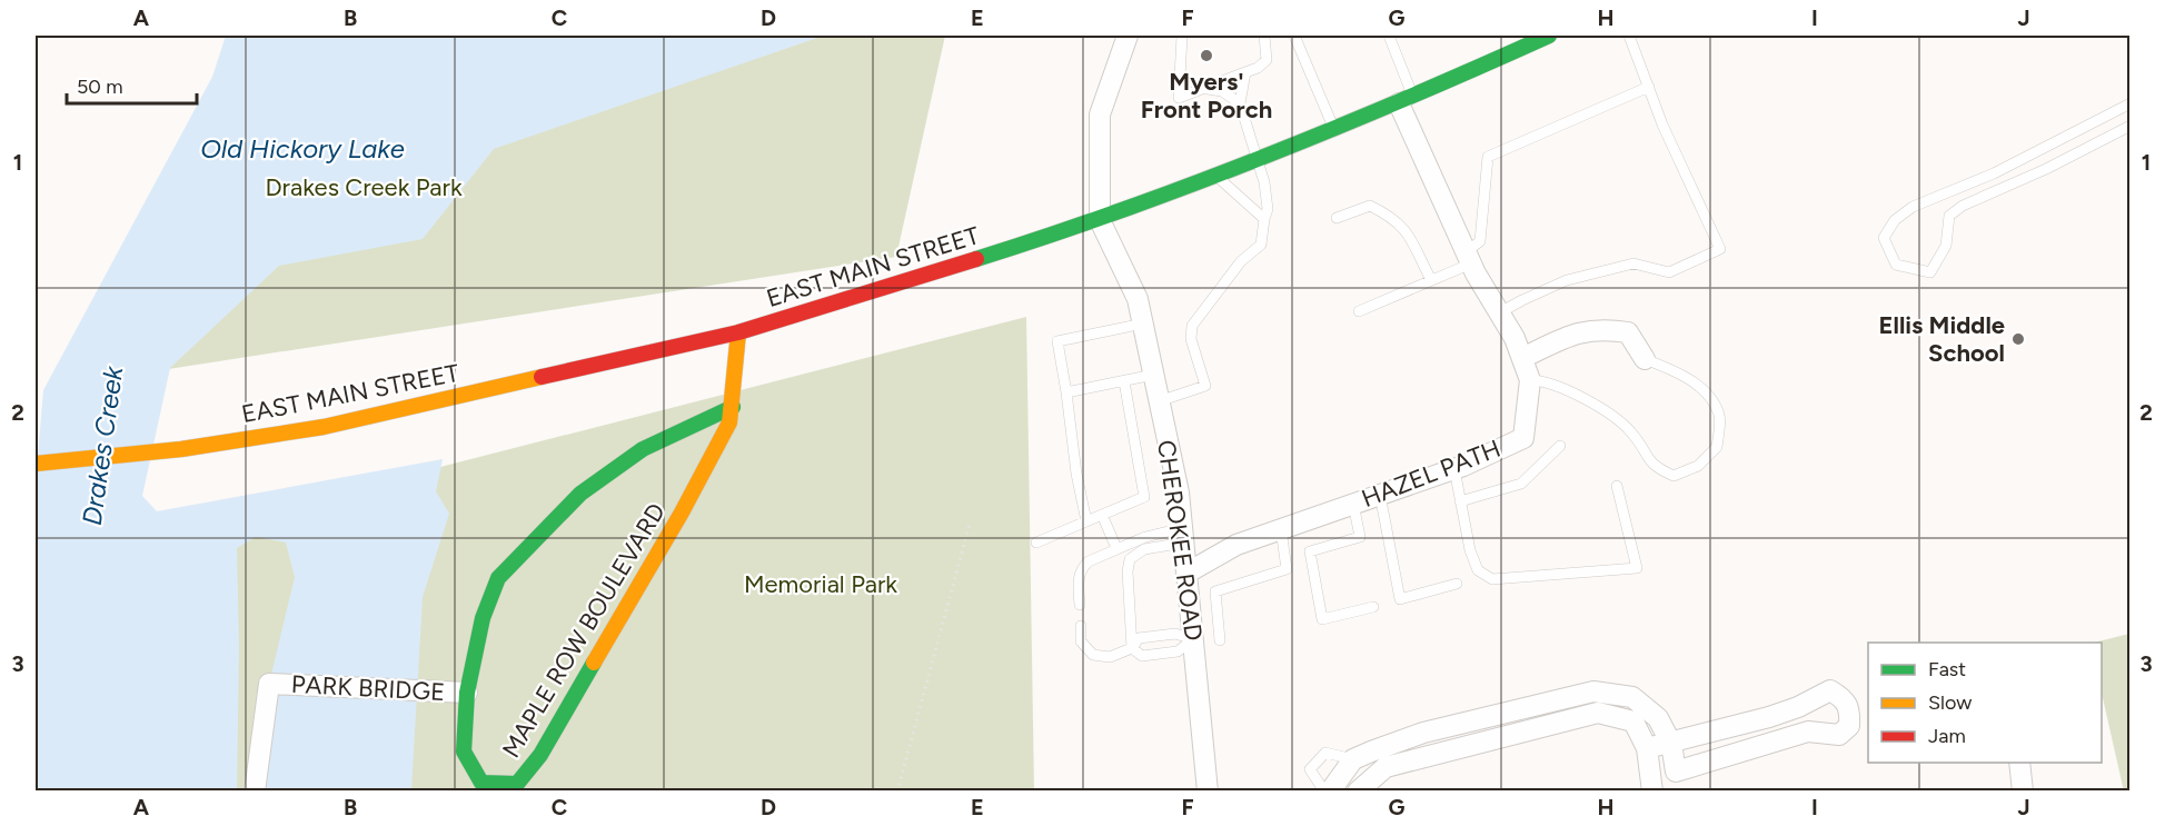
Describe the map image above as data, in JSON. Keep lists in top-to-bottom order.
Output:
{
  "streets": {
    "main road": ["EAST MAIN STREET", "MAPLE ROW BOULEVARD"],
    "street": ["HAZEL PATH", "CHEROKEE ROAD", "PARK BRIDGE"]
  },
  "crossings": [
    ["EAST MAIN STREET", "HAZEL PATH"],
    ["EAST MAIN STREET", "CHEROKEE ROAD"],
    ["EAST MAIN STREET", "MAPLE ROW BOULEVARD"],
    ["HAZEL PATH", "CHEROKEE ROAD"],
    ["MAPLE ROW BOULEVARD", "PARK BRIDGE"]
  ],
  "water": ["Old Hickory Lake", "Drakes Creek"],
  "parks": ["Drakes Creek Park", "Memorial Park"],
  "places": ["Myers' Front Porch", "Ellis Middle School"],
  "legend": ["Fast", "Slow", "Jam"],
  "scale_bar": "50 m",
  "grid": {
    "columns": [
      "A",
      "B",
      "C",
      "D",
      "E",
      "F",
      "G",
      "H",
      "I",
      "J"
    ],
    "rows": ["1", "2", "3"]
  }
}
